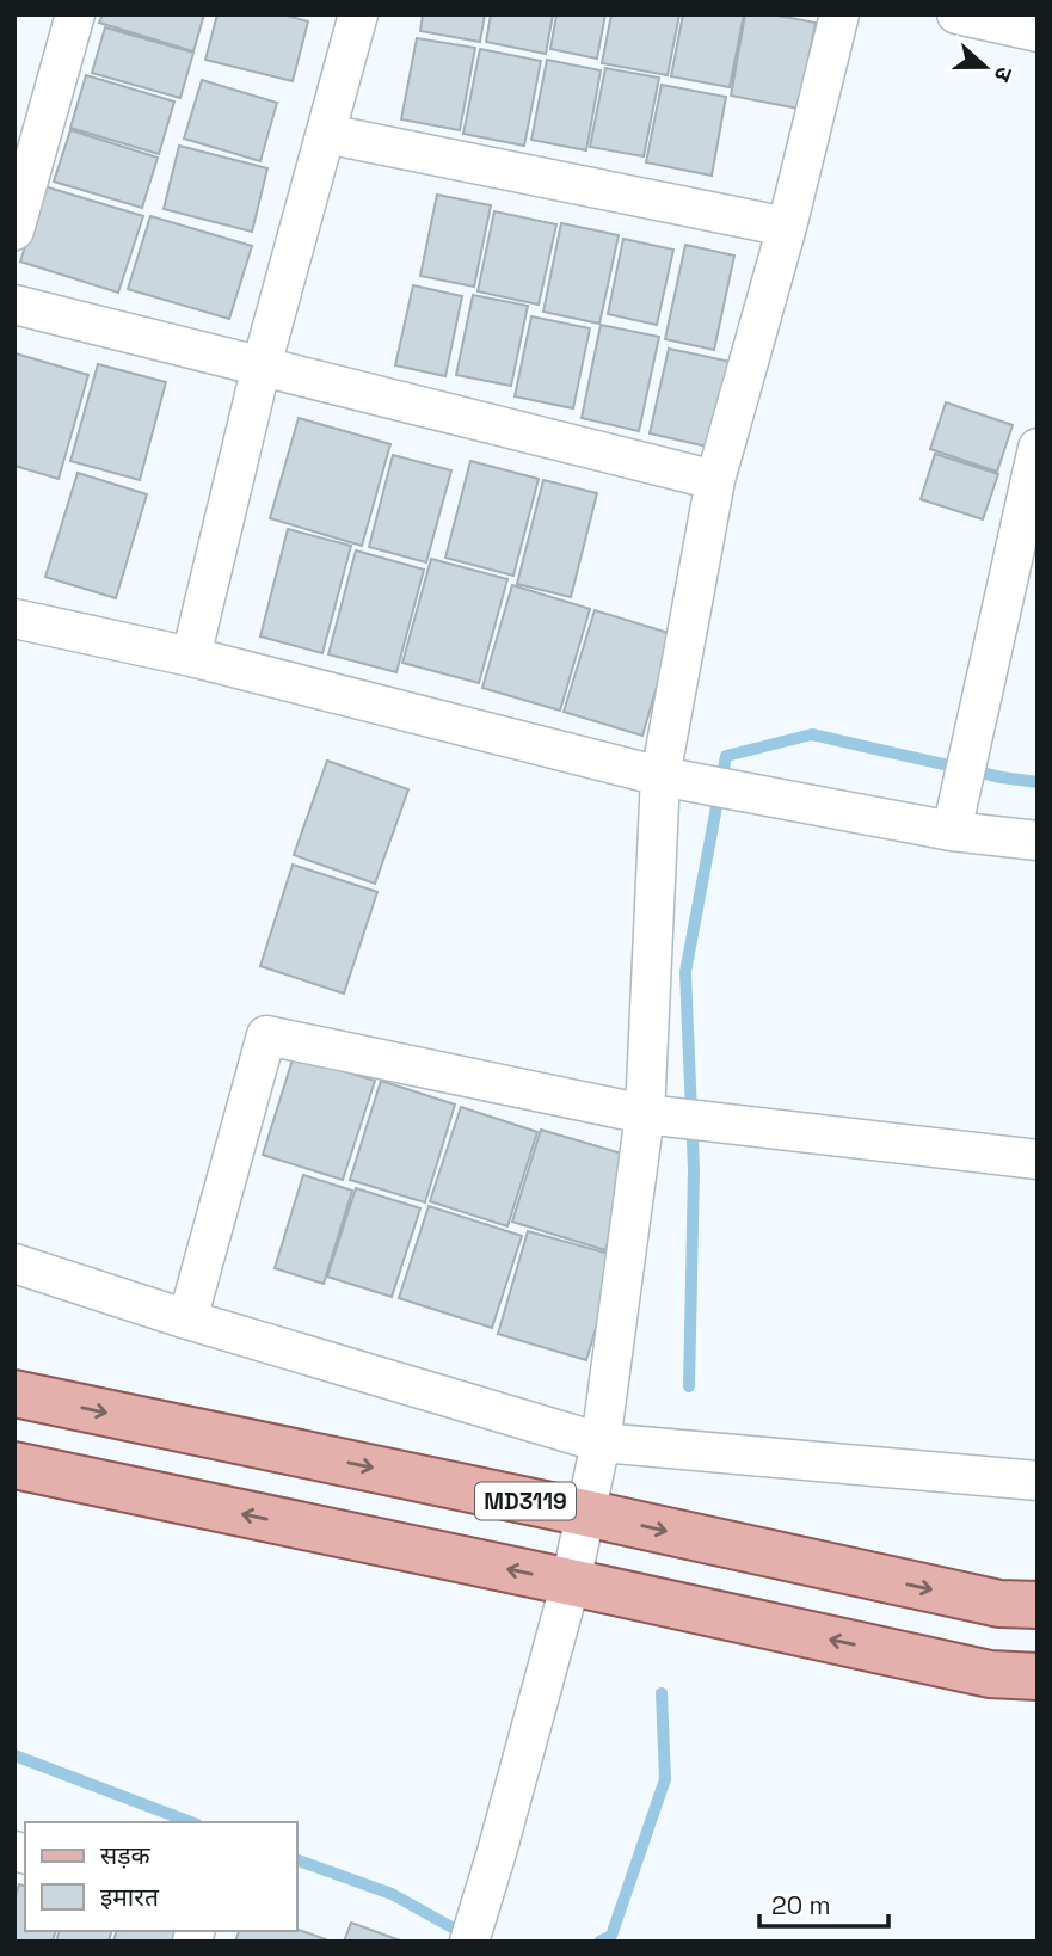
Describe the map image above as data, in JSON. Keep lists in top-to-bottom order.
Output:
{
  "streets": {
    "main road": ["MD3119"]
  },
  "legend": ["सड़क", "इमारत"],
  "scale_bar": "20 m",
  "north": "right"
}
